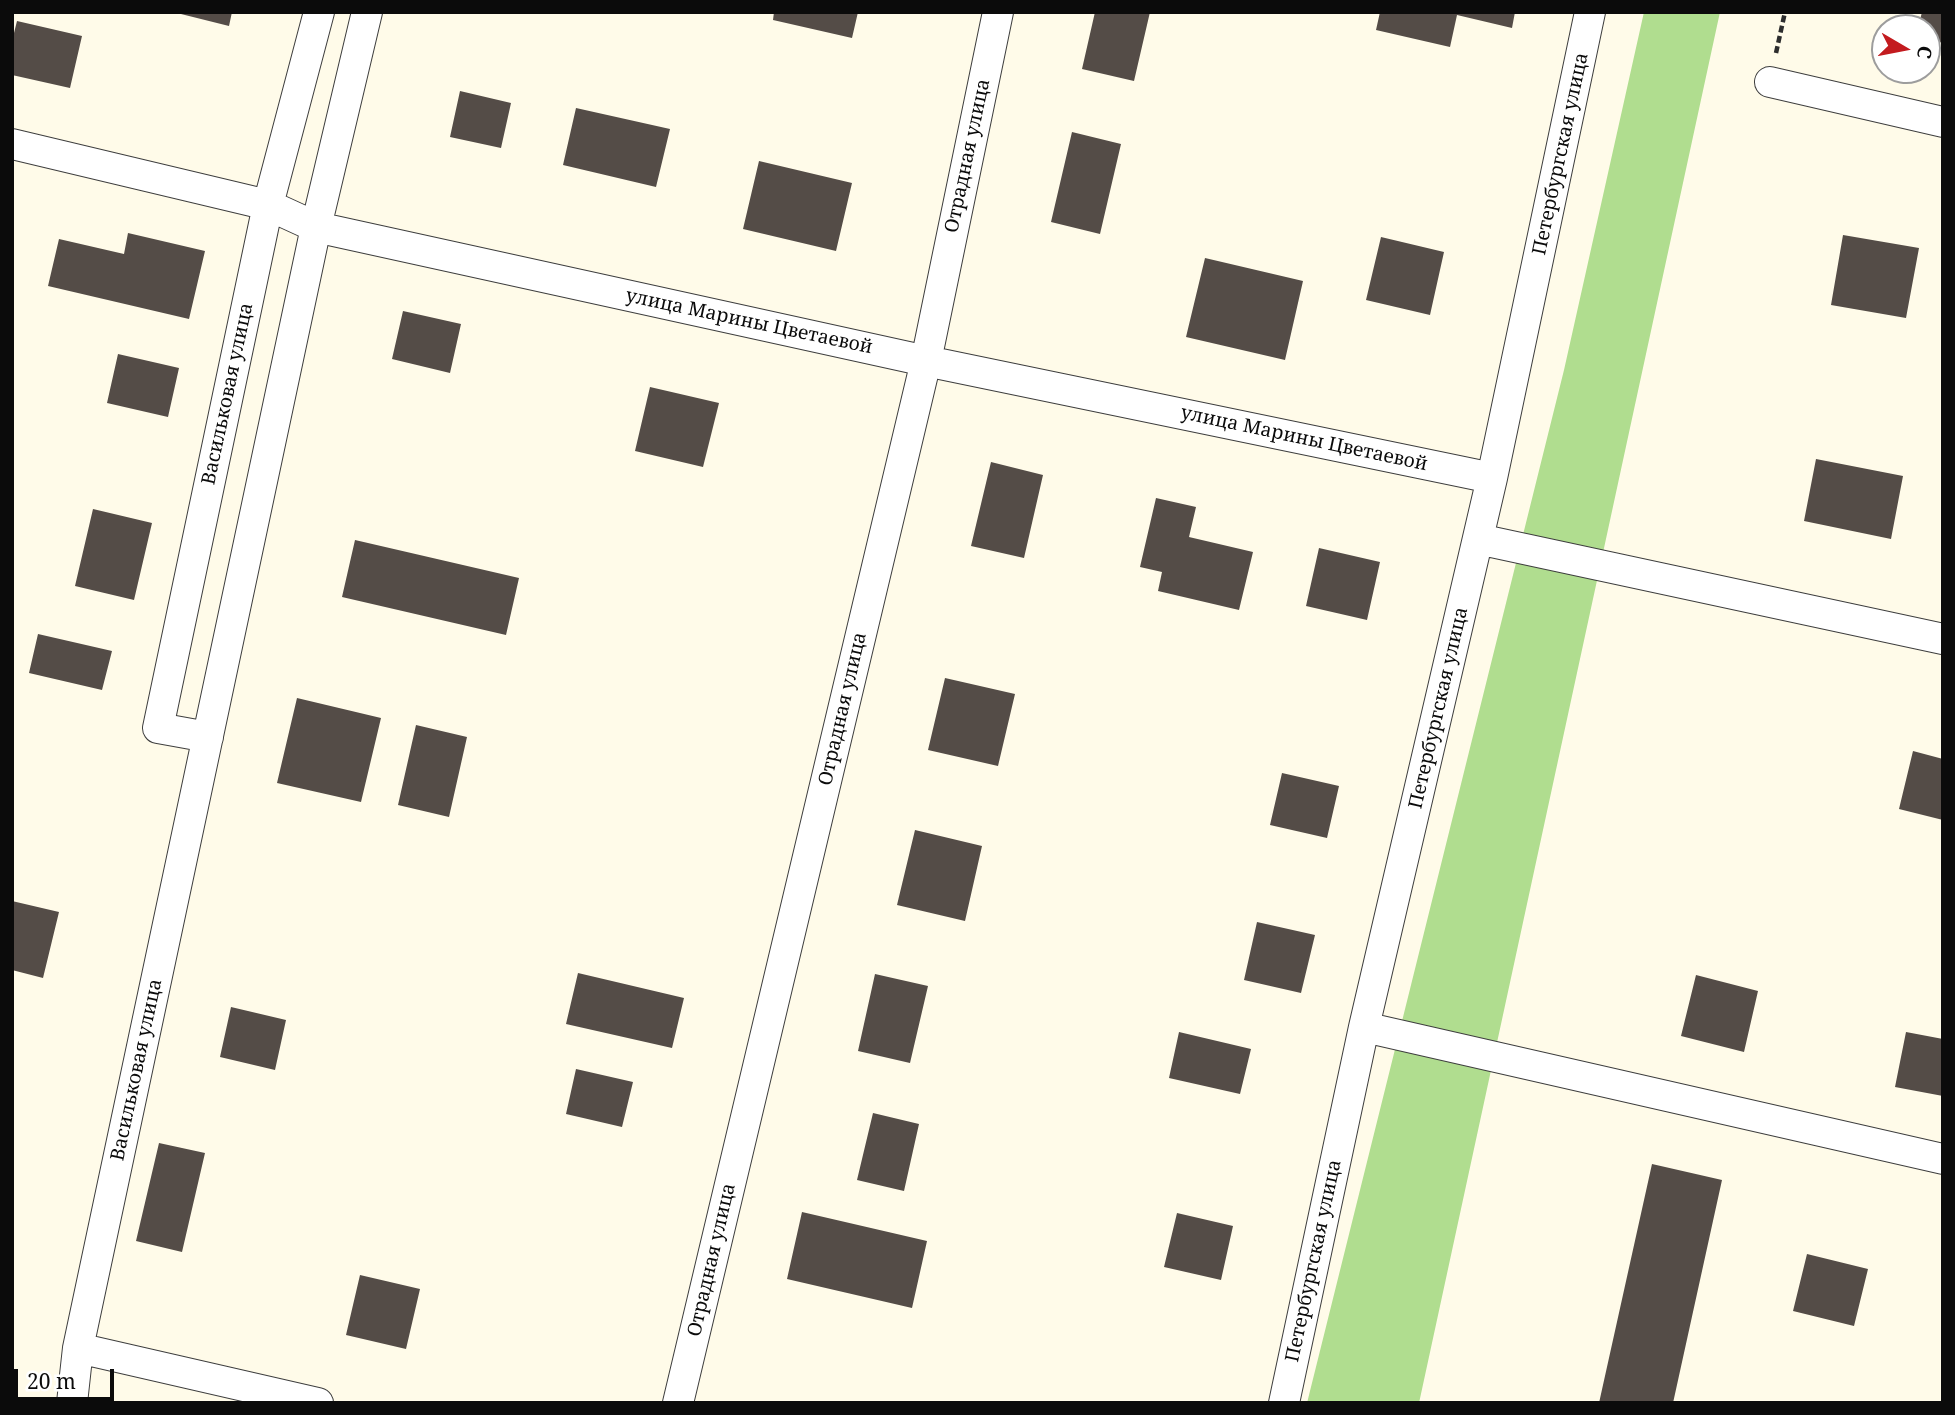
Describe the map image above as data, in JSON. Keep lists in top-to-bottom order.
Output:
{
  "streets": {
    "street": [
      "Петербургская улица",
      "Отрадная улица",
      "улица Марины Цветаевой",
      "Васильковая улица"
    ]
  },
  "crossings": [
    ["Петербургская улица", "улица Марины Цветаевой"],
    ["Отрадная улица", "улица Марины Цветаевой"],
    ["улица Марины Цветаевой", "Васильковая улица"]
  ],
  "scale_bar": "20 m",
  "north": "right"
}
